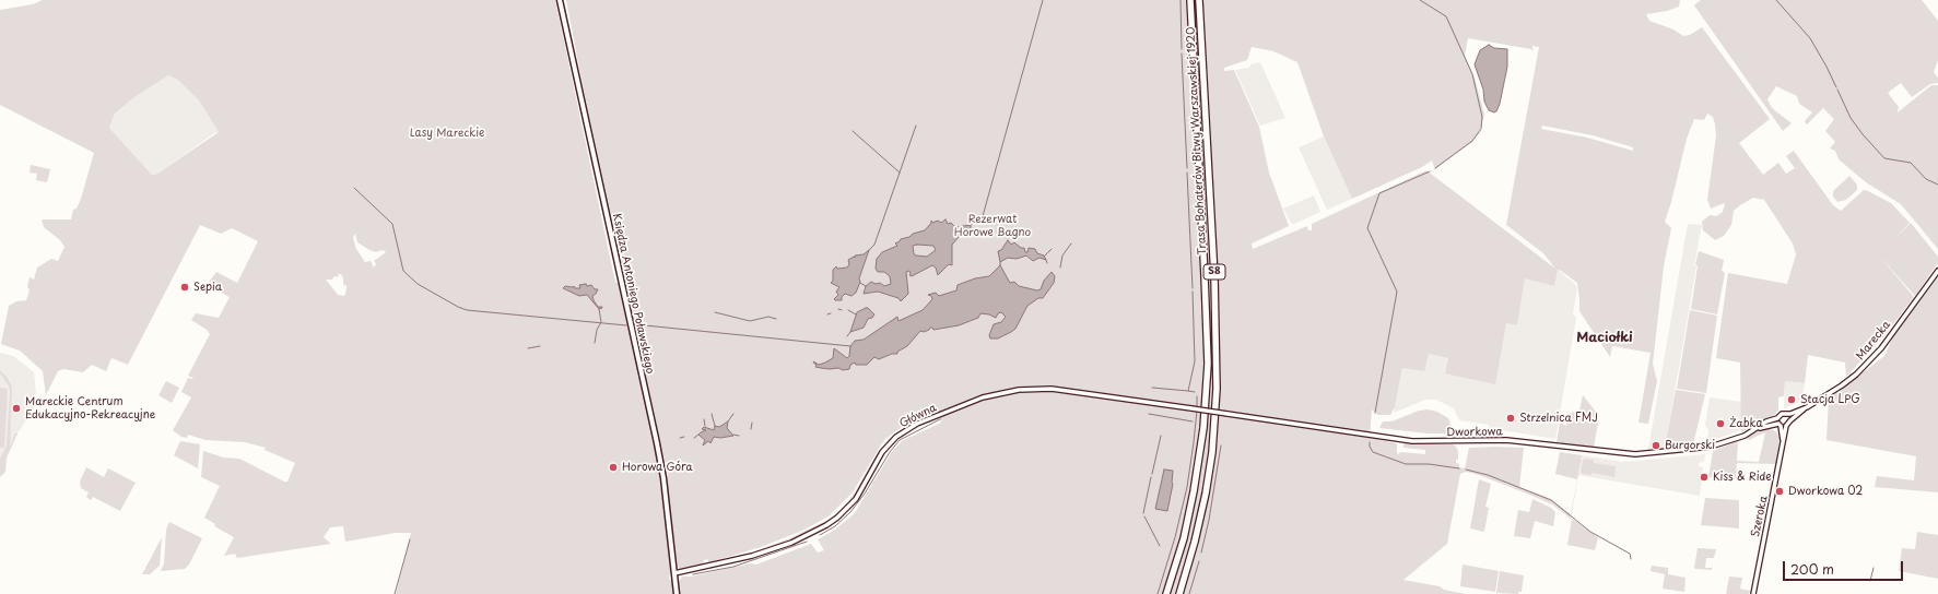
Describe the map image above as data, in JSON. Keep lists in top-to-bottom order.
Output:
{
  "streets": {
    "highway": ["Trasa Bohaterów Bitwy Warszawskiej 1920", "S8"],
    "main road": ["Księdza Antoniego Poławskiego"],
    "street": [
      "Marecka",
      "Główna",
      "Dworkowa",
      "Szeroka"
    ]
  },
  "crossings": [
    ["Księdza Antoniego Poławskiego", "Główna"],
    ["Marecka", "Dworkowa"],
    ["Marecka", "Szeroka"],
    ["Główna", "Dworkowa"],
    ["Dworkowa", "Szeroka"]
  ],
  "districts": ["Maciołki"],
  "parks": ["Lasy Mareckie", "Rezerwat Horowe Bagno"],
  "places": [
    "Sepia",
    "Stacja LPG",
    "Mareckie Centrum Edukacyjno-Rekreacyjne",
    "Strzelnica FMJ",
    "Żabka",
    "Burgorski",
    "Horowa Góra",
    "Kiss & Ride",
    "Dworkowa 02"
  ],
  "scale_bar": "200 m"
}
